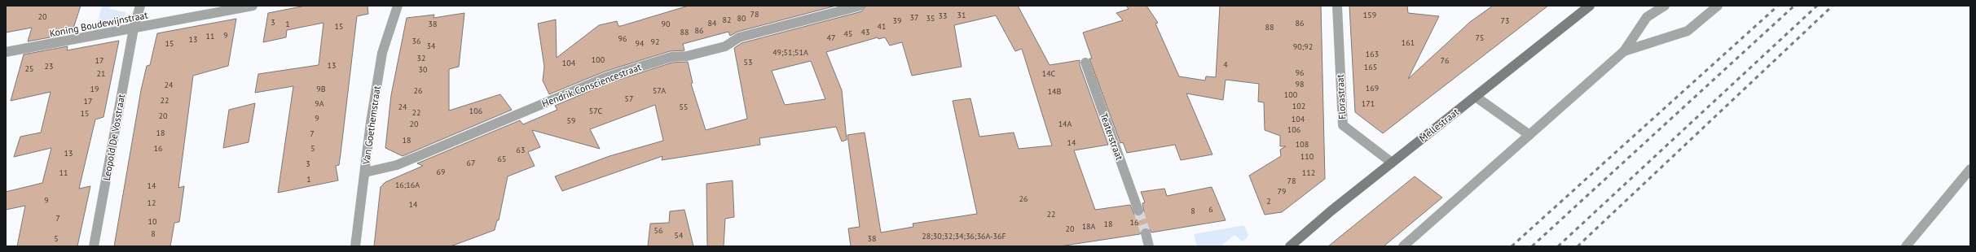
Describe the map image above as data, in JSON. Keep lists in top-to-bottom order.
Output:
{
  "streets": {
    "street": [
      "Koning Boudewijnstraat",
      "Hendrik Consciencestraat",
      "Florastraat",
      "Van Goethemstraat",
      "Mellestraat",
      "Teaterstraat",
      "Leopold De Vosstraat"
    ]
  },
  "crossings": [
    ["Koning Boudewijnstraat", "Leopold De Vosstraat"],
    ["Hendrik Consciencestraat", "Van Goethemstraat"],
    ["Florastraat", "Mellestraat"]
  ],
  "house_numbers": [
    "78",
    "31",
    "159",
    "33",
    "20",
    "37",
    "80",
    "35",
    "82",
    "39",
    "73",
    "3",
    "84",
    "86",
    "1",
    "38",
    "90",
    "15",
    "41",
    "88",
    "86",
    "88",
    "43",
    "45",
    "9",
    "11",
    "47",
    "75",
    "96",
    "13",
    "36",
    "92",
    "161",
    "15",
    "94",
    "34",
    "90;92",
    "49;51;51A",
    "163",
    "32",
    "100",
    "17",
    "76",
    "53",
    "104",
    "4",
    "13",
    "23",
    "165",
    "25",
    "30",
    "96",
    "21",
    "14C",
    "98",
    "24",
    "169",
    "19",
    "9B",
    "26",
    "57A",
    "14B",
    "100",
    "57",
    "22",
    "17",
    "9A",
    "171",
    "102",
    "24",
    "55",
    "106",
    "57C",
    "22",
    "15",
    "20",
    "9",
    "104",
    "59",
    "20",
    "14A",
    "106",
    "18",
    "7",
    "18",
    "14",
    "108",
    "16",
    "5",
    "63",
    "13",
    "110",
    "65",
    "67",
    "3",
    "69",
    "11",
    "112",
    "1",
    "78",
    "16;16A",
    "14",
    "79",
    "26",
    "9",
    "2",
    "12",
    "14",
    "6",
    "8",
    "22",
    "7",
    "10",
    "16",
    "18",
    "18A",
    "20",
    "56",
    "8",
    "54",
    "28;30;32;34;36;36A-36F",
    "5",
    "38"
  ]
}
